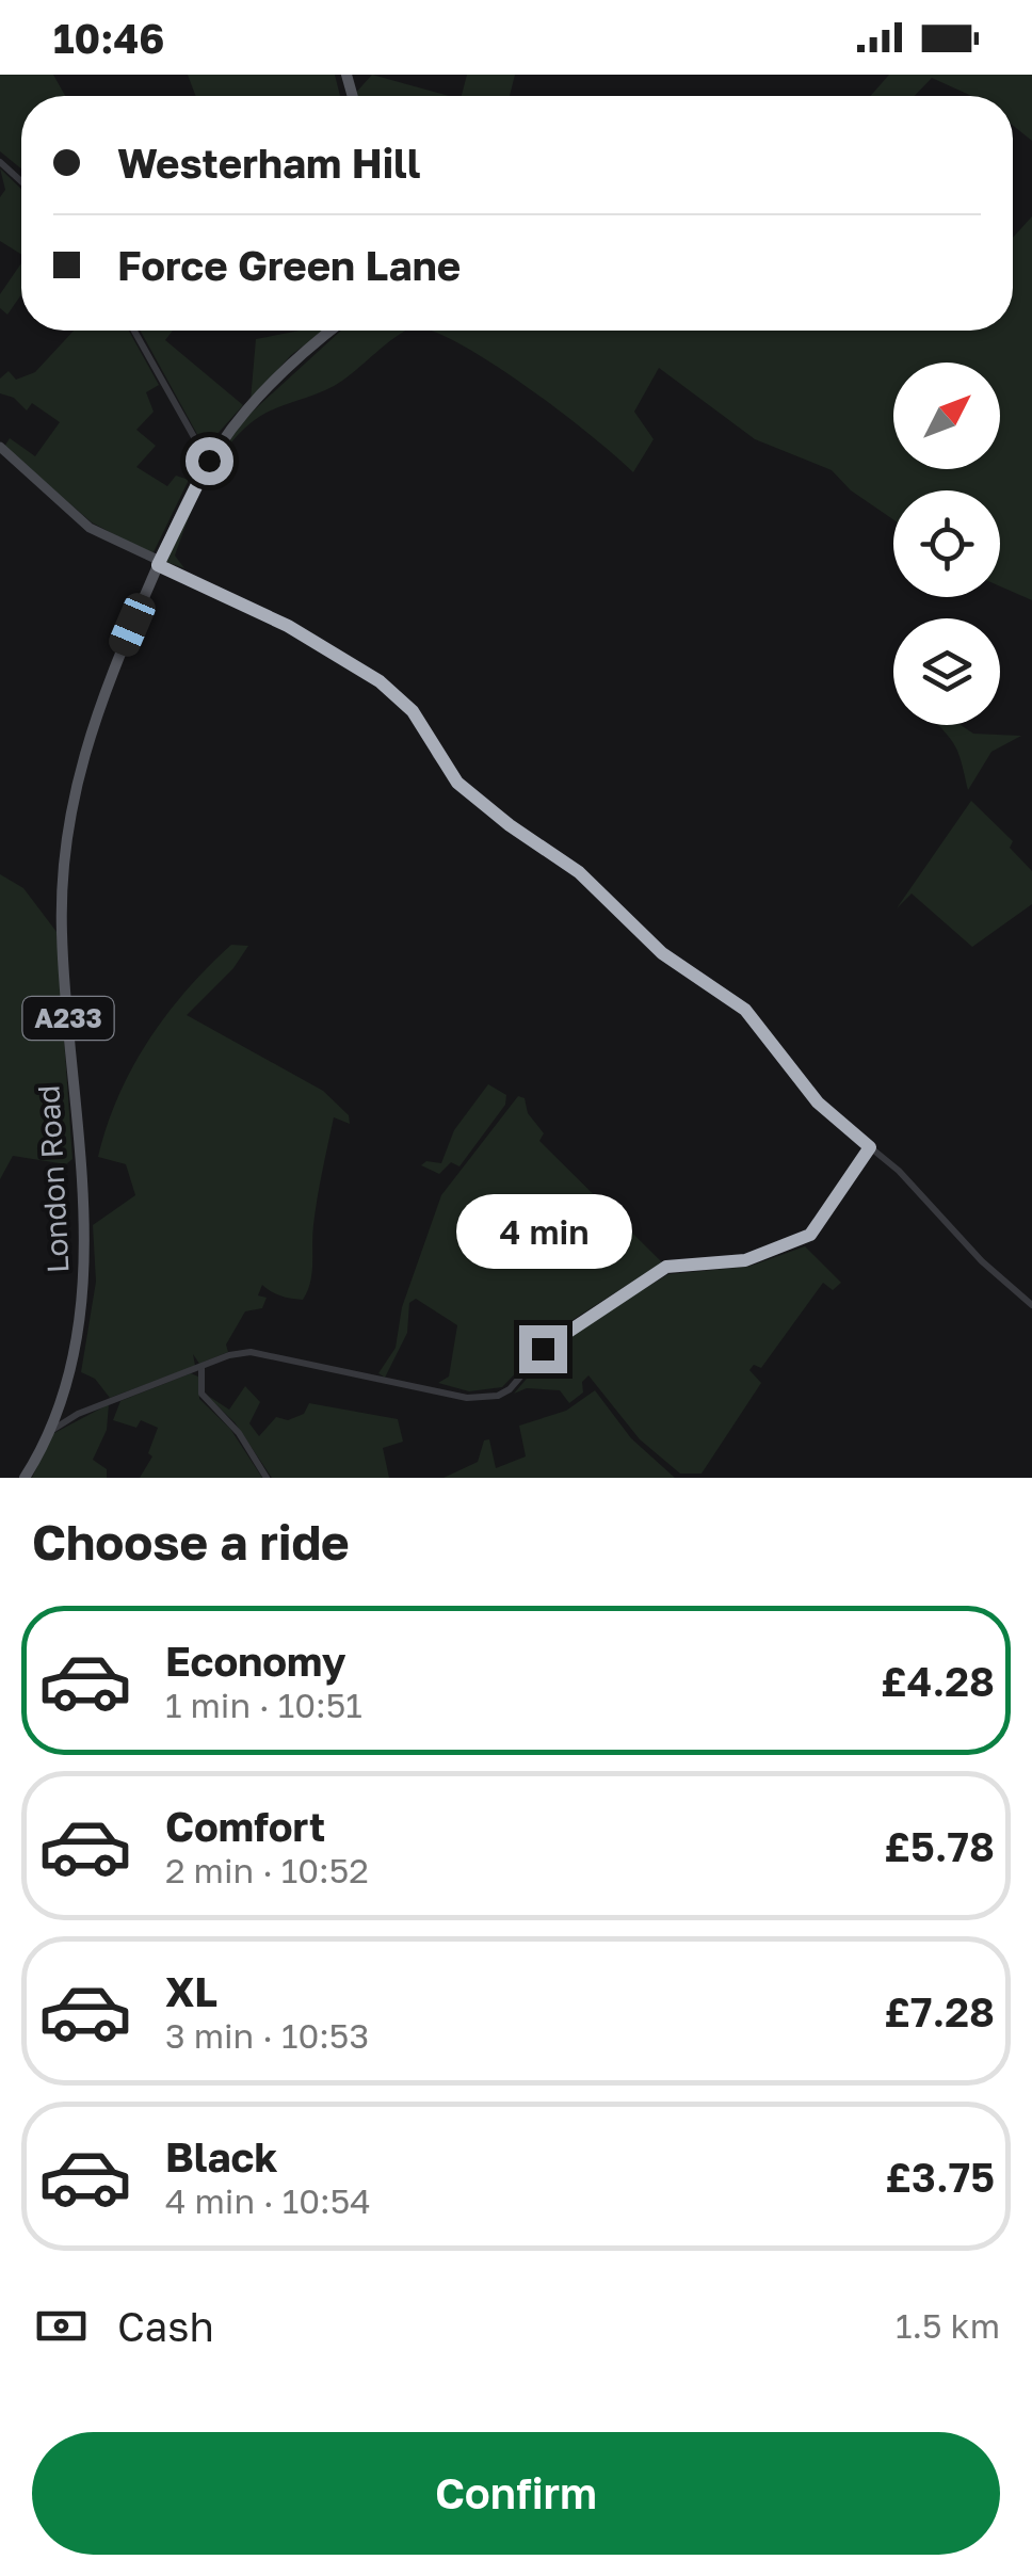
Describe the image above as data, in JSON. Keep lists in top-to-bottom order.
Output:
{
  "streets": {
    "main road": ["A233", "London Road"]
  },
  "crossings": [
    ["A233", "London Road"]
  ],
  "north": "top right",
  "page": {
    "status": "10:46",
    "banner": ["Westerham Hill", "Force Green Lane"],
    "bubble": "4 min",
    "heading": "Choose a ride",
    "list": [
      {
        "name": "Economy",
        "note": "1 min · 10:51",
        "value": "£4.28"
      },
      {
        "name": "Comfort",
        "note": "2 min · 10:52",
        "value": "£5.78"
      },
      {
        "name": "XL",
        "note": "3 min · 10:53",
        "value": "£7.28"
      },
      {
        "name": "Black",
        "note": "4 min · 10:54",
        "value": "£3.75"
      }
    ],
    "pay": ["Cash", "1.5 km"],
    "buttons": "Confirm"
  }
}
